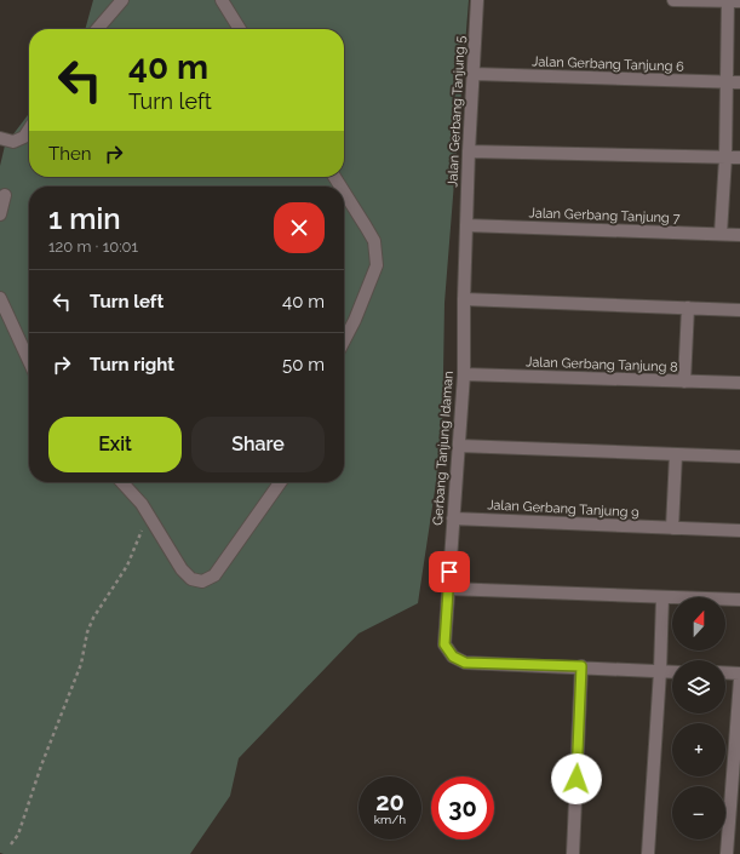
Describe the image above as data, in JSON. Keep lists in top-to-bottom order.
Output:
{
  "streets": {
    "street": [
      "Jalan Gerbang Tanjung 6",
      "Jalan Gerbang Tanjung 5",
      "Jalan Gerbang Tanjung 7",
      "Jalan Gerbang Tanjung 8",
      "Gerbang Tanjung Idaman",
      "Jalan Gerbang Tanjung 9"
    ]
  },
  "crossings": [
    ["Jalan Gerbang Tanjung 6", "Jalan Gerbang Tanjung 5"],
    ["Jalan Gerbang Tanjung 5", "Jalan Gerbang Tanjung 7"],
    ["Jalan Gerbang Tanjung 5", "Gerbang Tanjung Idaman"],
    ["Jalan Gerbang Tanjung 7", "Gerbang Tanjung Idaman"],
    ["Jalan Gerbang Tanjung 8", "Gerbang Tanjung Idaman"],
    ["Gerbang Tanjung Idaman", "Jalan Gerbang Tanjung 9"]
  ],
  "north": "top",
  "page": {
    "turn": ["40 m", "Turn left"],
    "then": "Then",
    "heading": ["1 min", "120 m · 10:01"],
    "list": [
      {
        "name": "Turn left",
        "value": "40 m"
      },
      {
        "name": "Turn right",
        "value": "50 m"
      }
    ],
    "buttons": ["Exit", "Share"],
    "map_buttons": ["+", "−"],
    "speed": "20 km/h",
    "limit": "30"
  }
}
